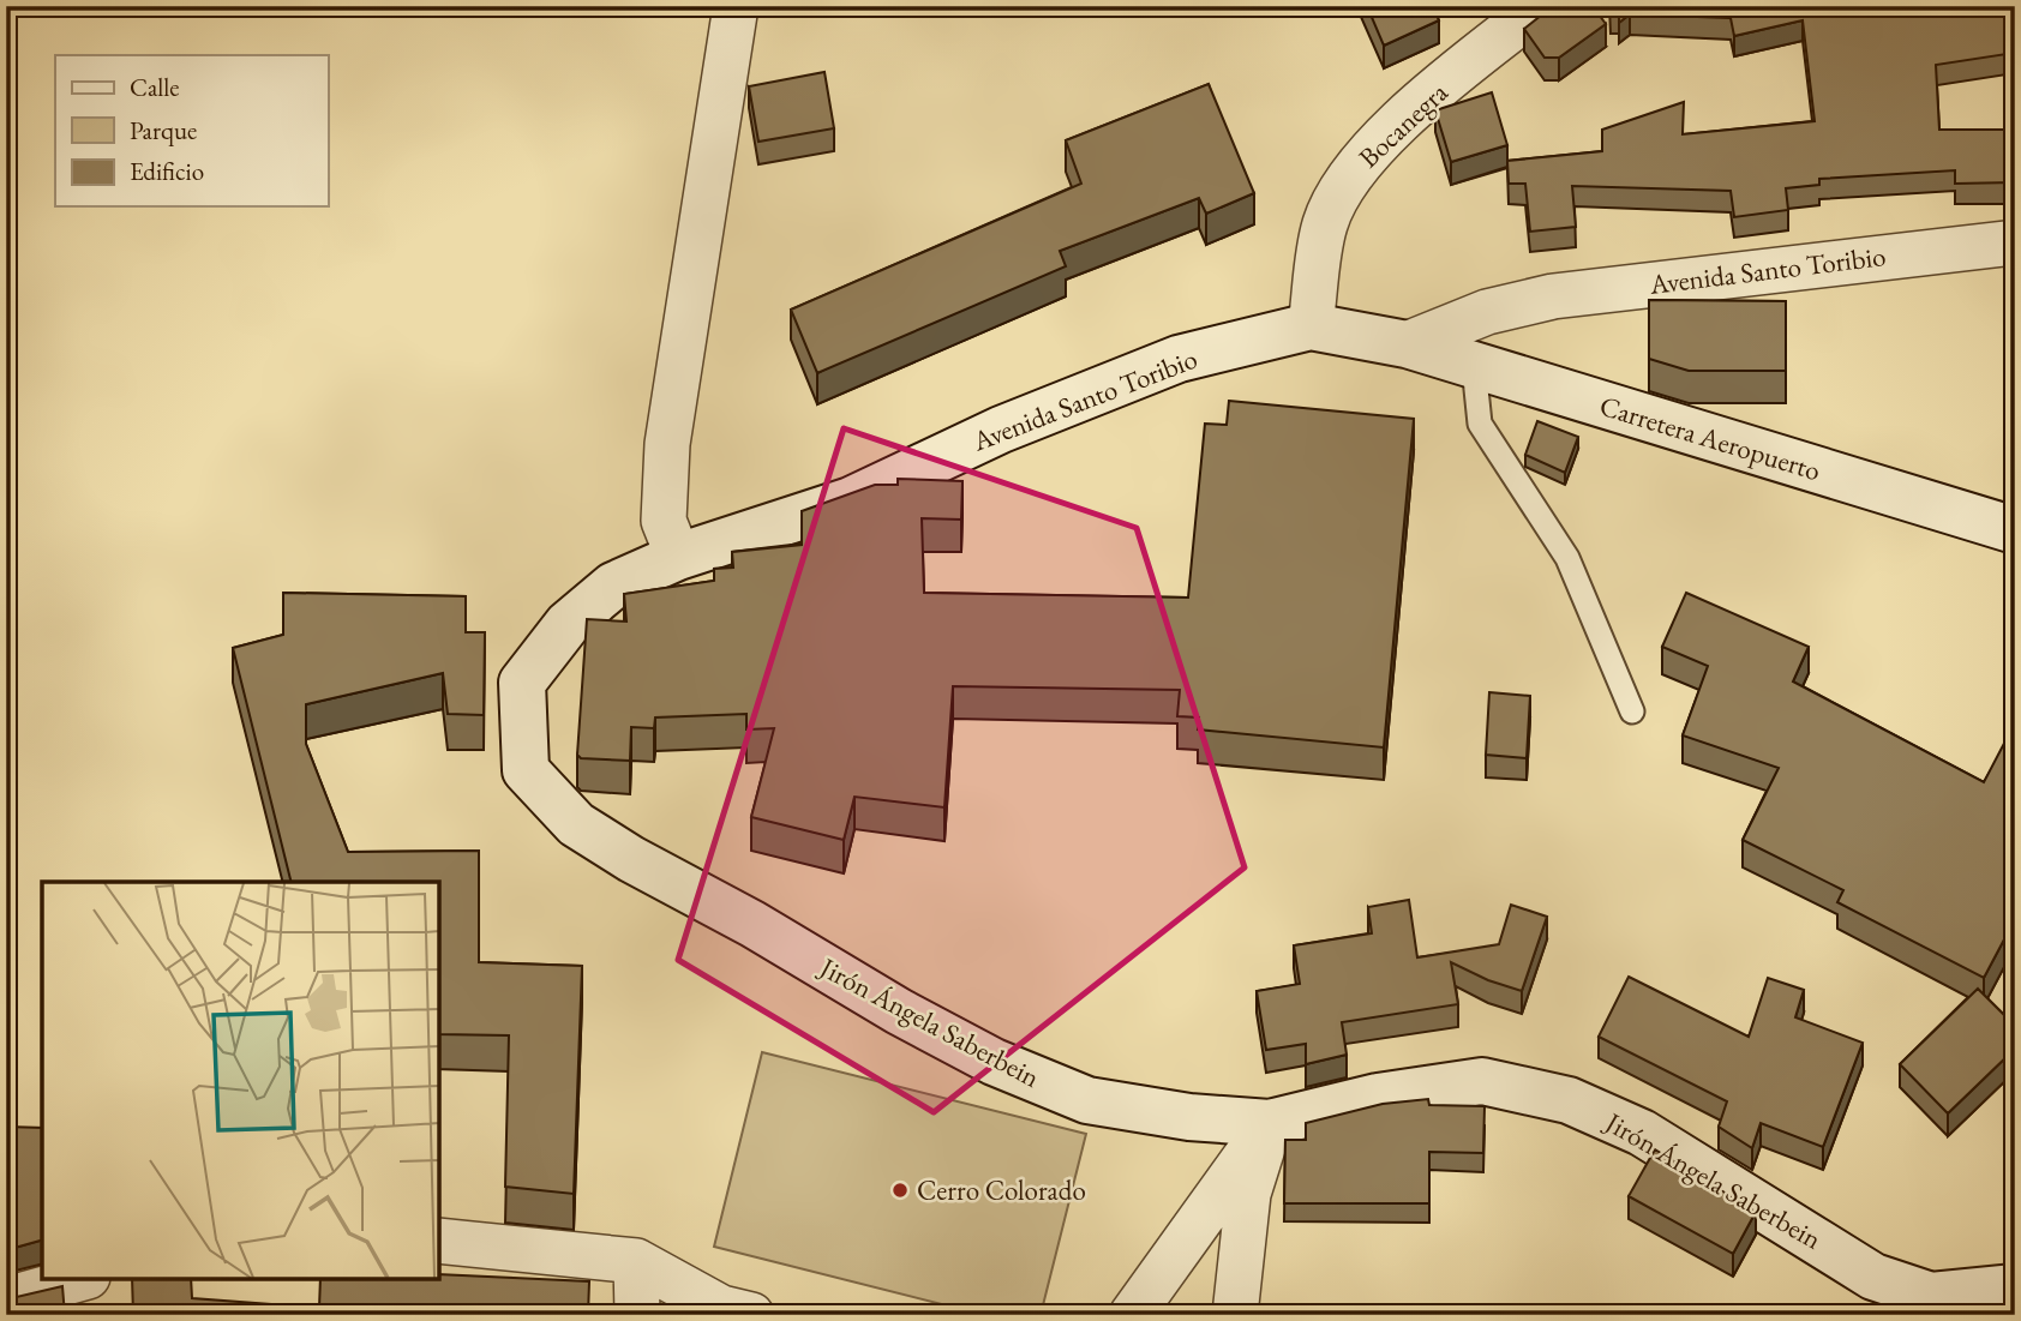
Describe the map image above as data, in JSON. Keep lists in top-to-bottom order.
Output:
{
  "streets": {
    "main road": ["Avenida Santo Toribio", "Carretera Aeropuerto", "Jirón Ángela Saberbein"],
    "street": ["Bocanegra"]
  },
  "crossings": [
    ["Bocanegra", "Avenida Santo Toribio"],
    ["Avenida Santo Toribio", "Carretera Aeropuerto"],
    ["Avenida Santo Toribio", "Jirón Ángela Saberbein"]
  ],
  "places": ["Cerro Colorado"],
  "legend": ["Calle", "Parque", "Edificio"]
}
